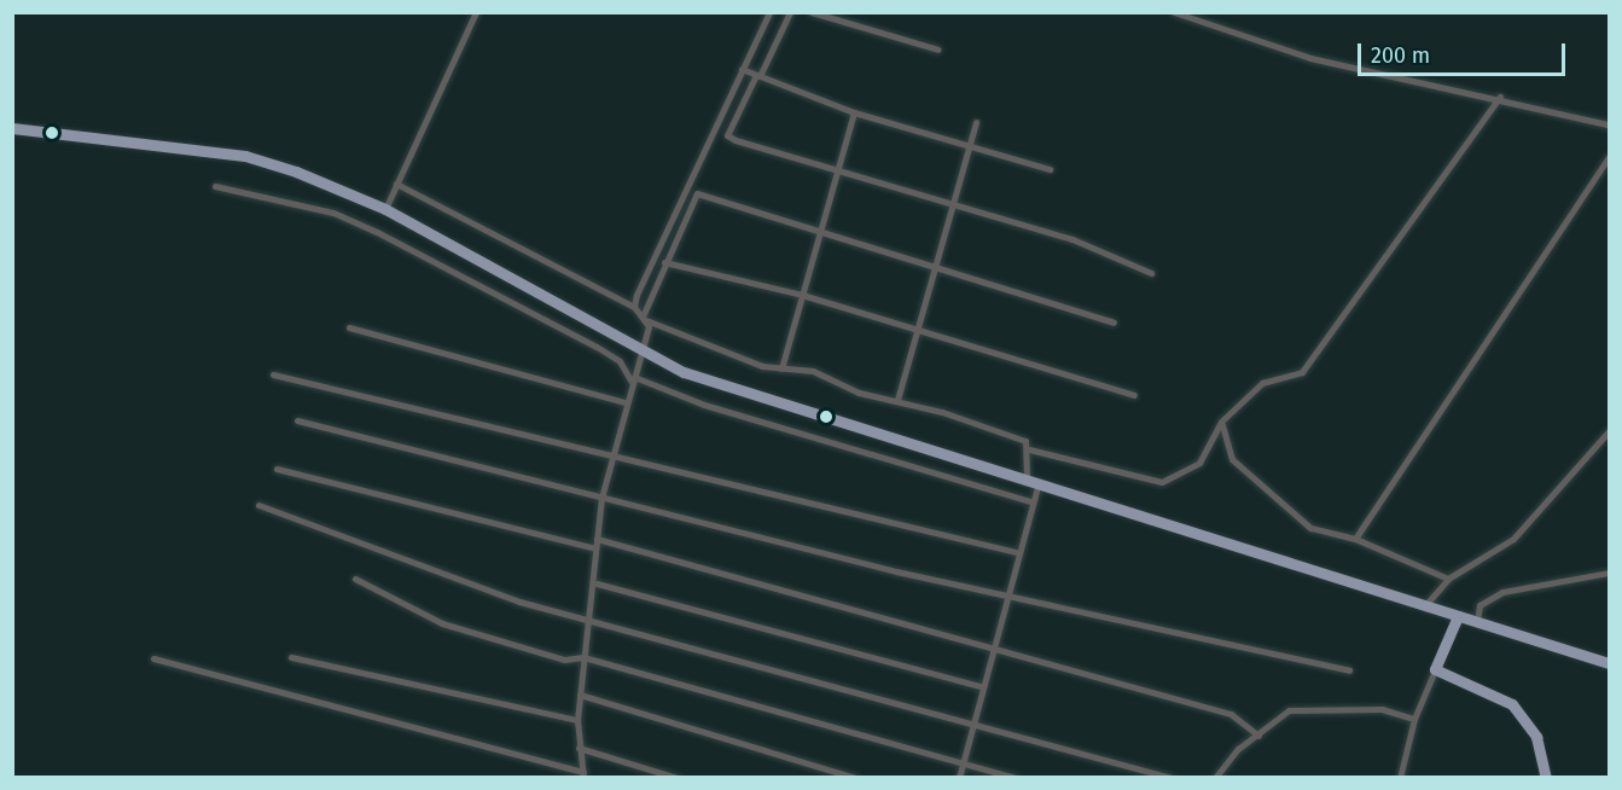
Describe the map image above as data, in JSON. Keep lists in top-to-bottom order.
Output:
{
  "scale_bar": "200 m"
}
